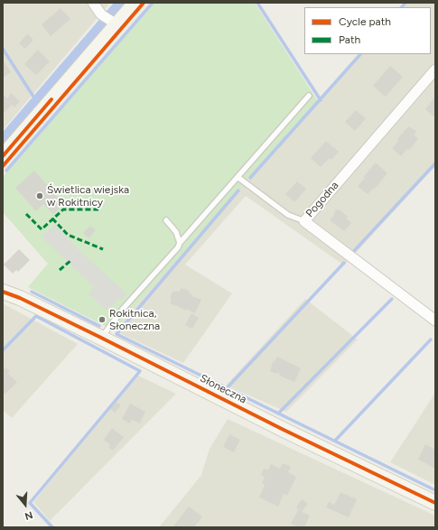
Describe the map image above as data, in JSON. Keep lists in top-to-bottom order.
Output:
{
  "streets": {
    "street": ["Pogodna", "Słoneczna"]
  },
  "places": ["Świetlica wiejska w Rokitnicy", "Rokitnica, Słoneczna"],
  "legend": ["Cycle path", "Path"],
  "north": "bottom"
}
